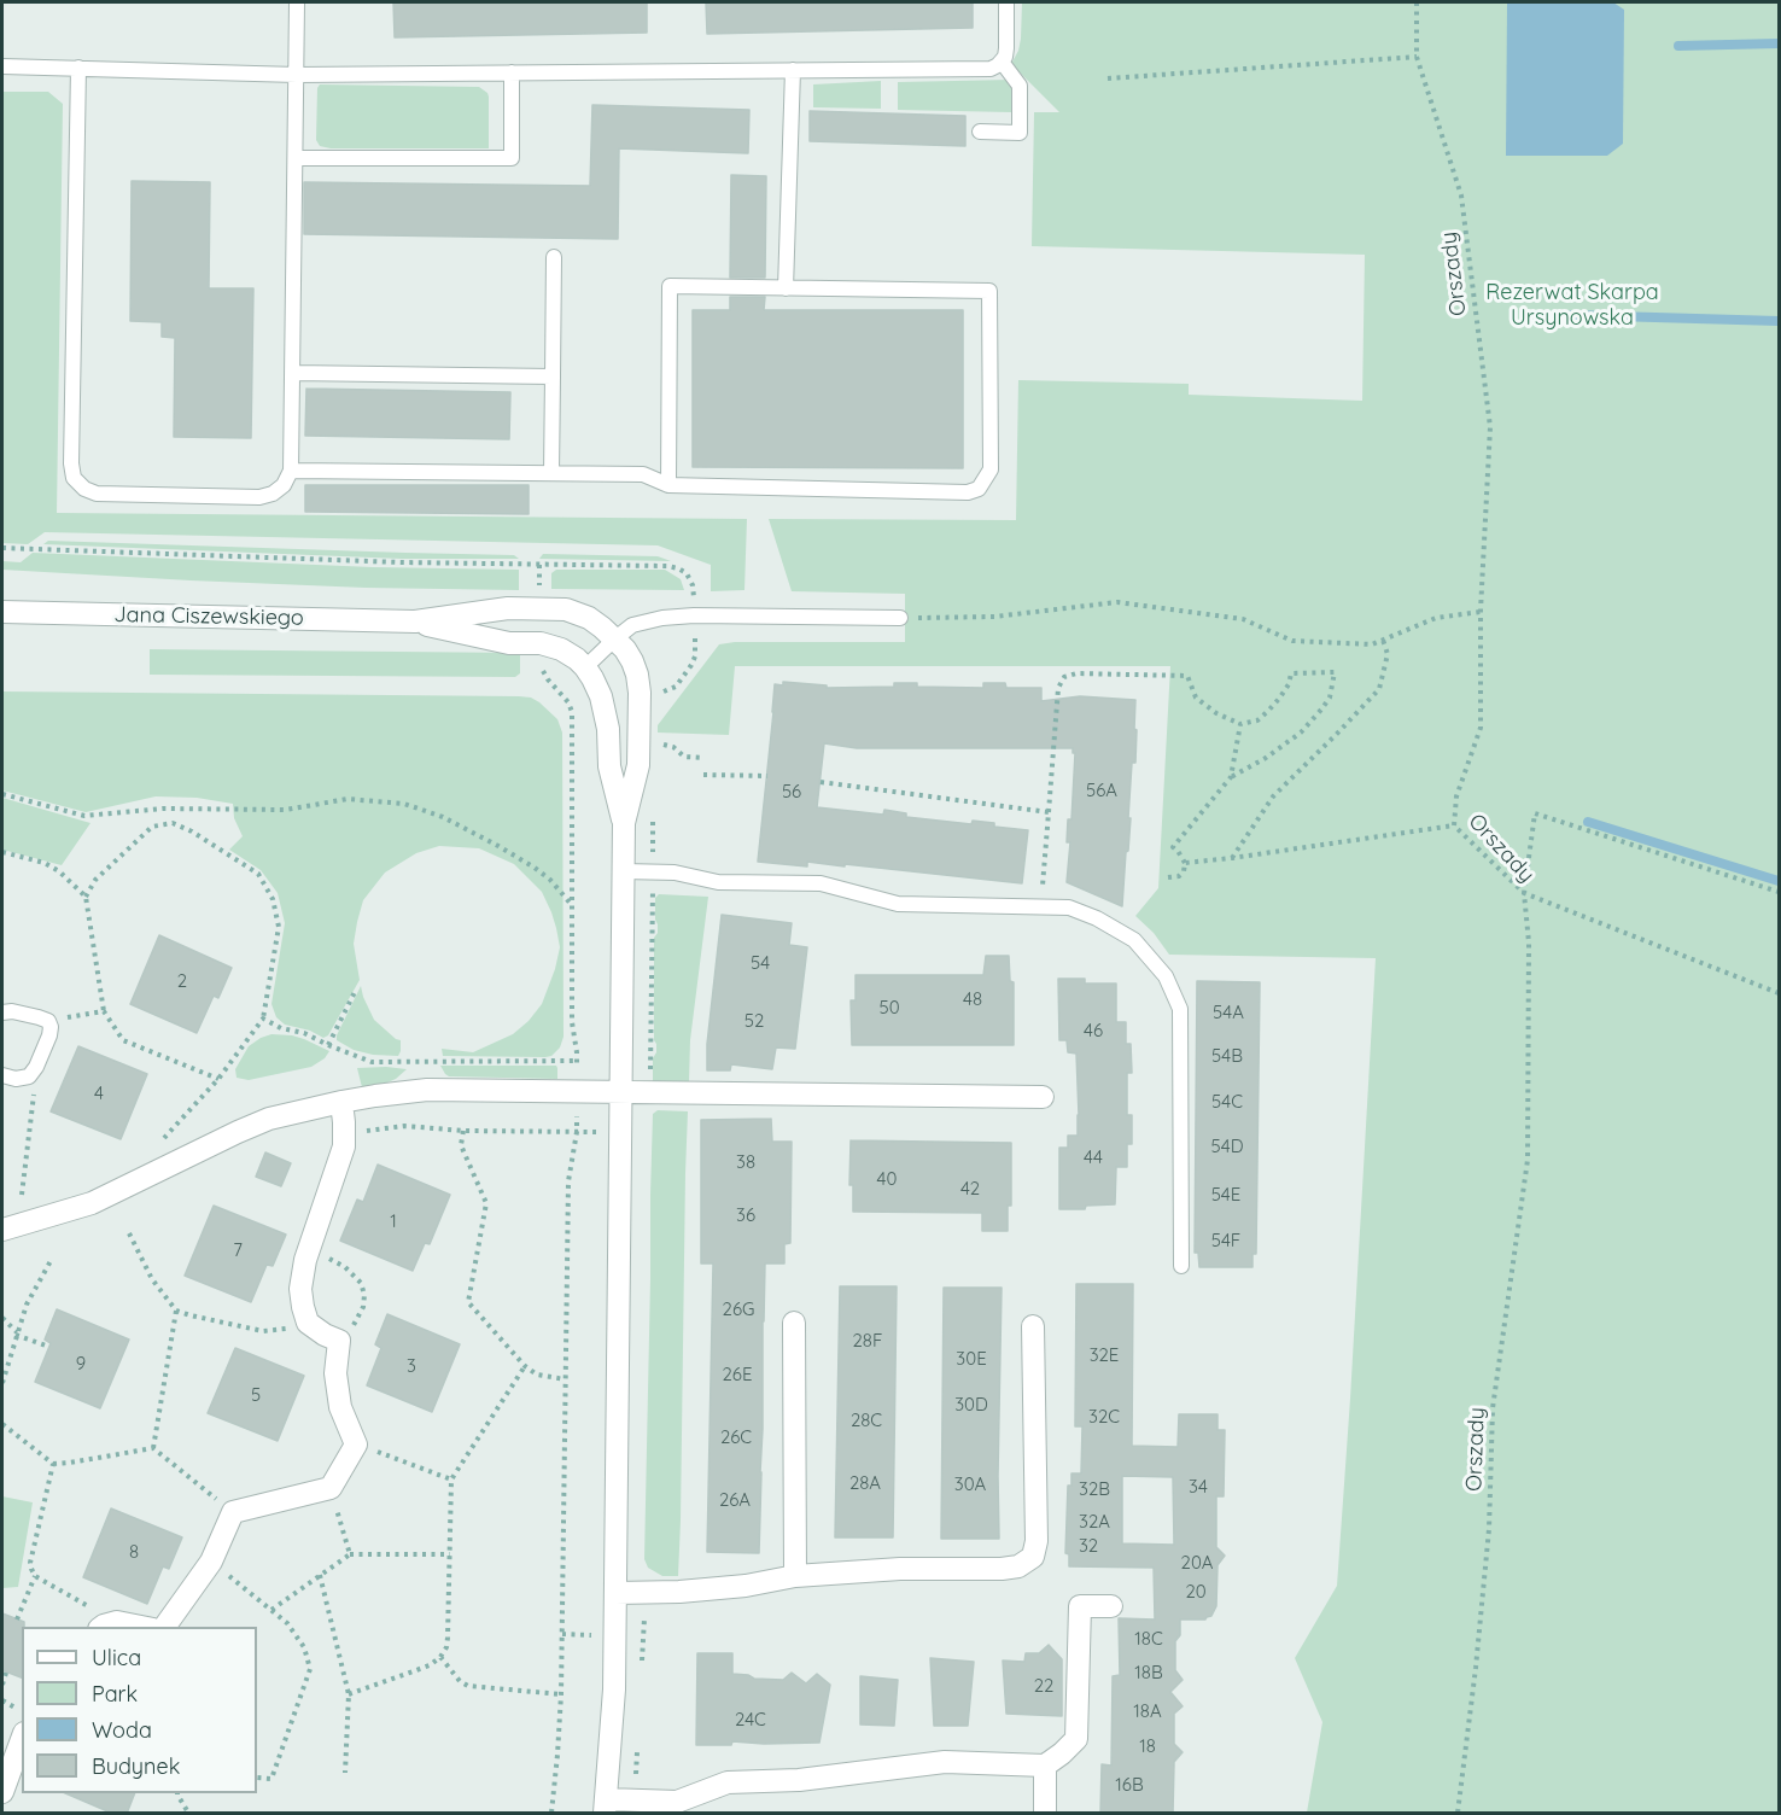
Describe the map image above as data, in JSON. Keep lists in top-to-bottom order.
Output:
{
  "streets": {
    "street": ["Jana Ciszewskiego"],
    "path": ["Orszady"]
  },
  "parks": ["Rezerwat Skarpa Ursynowska"],
  "house_numbers": [
    "56A",
    "56",
    "54",
    "2",
    "48",
    "50",
    "54A",
    "52",
    "46",
    "54B",
    "4",
    "54C",
    "54D",
    "44",
    "38",
    "40",
    "42",
    "54E",
    "36",
    "1",
    "54F",
    "7",
    "26G",
    "28F",
    "32E",
    "30E",
    "9",
    "3",
    "26E",
    "5",
    "30D",
    "32C",
    "28C",
    "26C",
    "28A",
    "30A",
    "34",
    "32B",
    "26A",
    "32A",
    "32",
    "8",
    "20A",
    "20",
    "18C",
    "18B",
    "22",
    "18A",
    "24C",
    "18",
    "16B"
  ],
  "legend": [
    "Ulica",
    "Park",
    "Woda",
    "Budynek"
  ]
}
